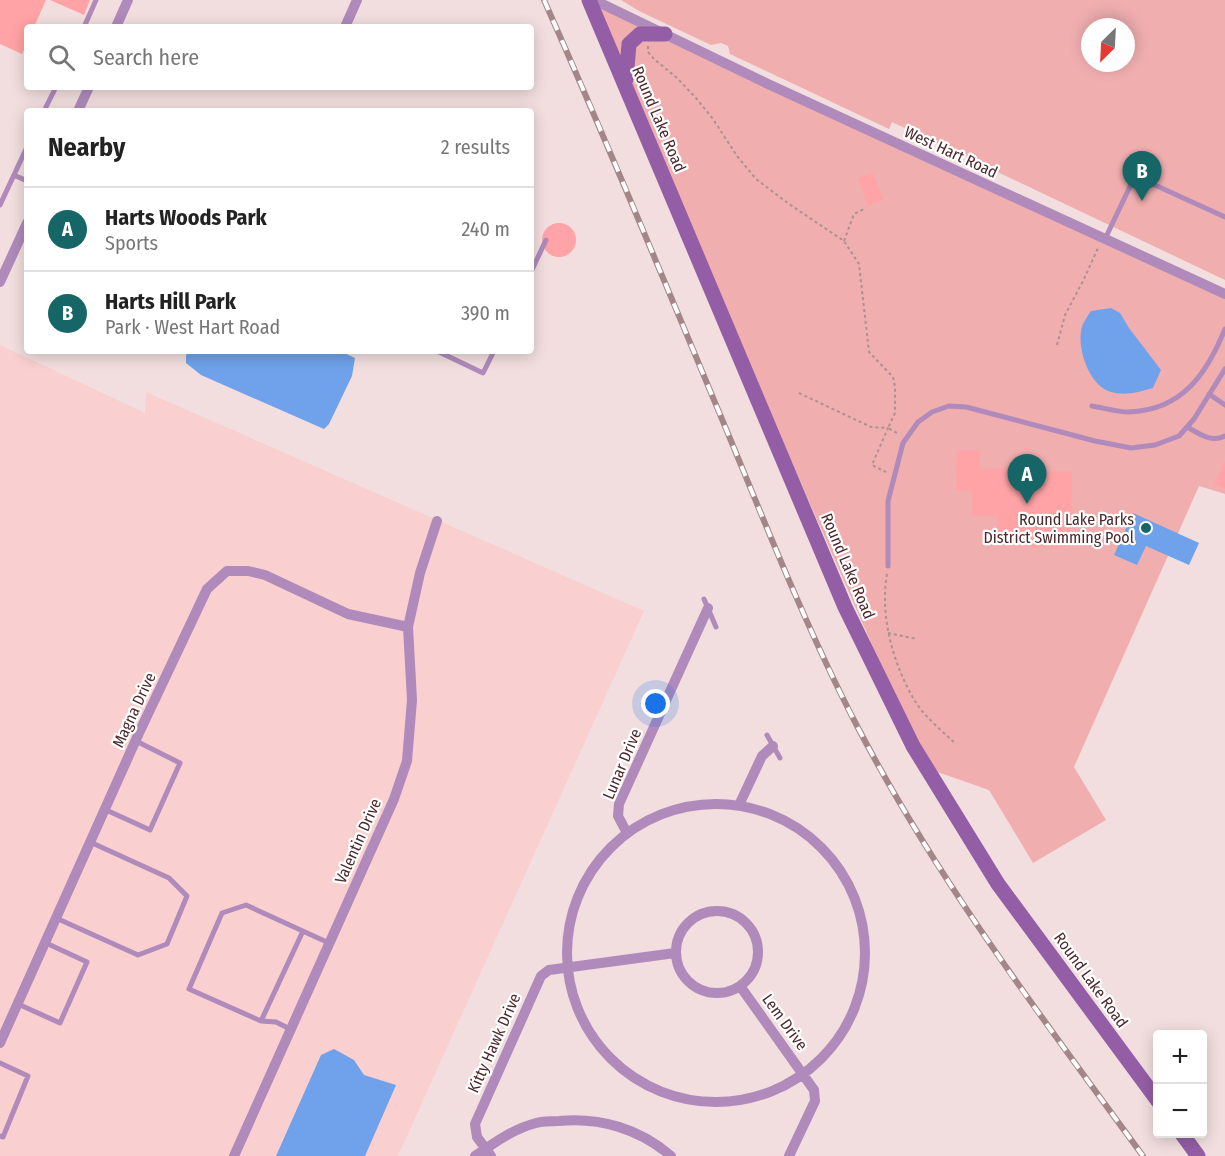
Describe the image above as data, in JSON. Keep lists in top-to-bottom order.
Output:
{
  "streets": {
    "main road": ["Round Lake Road"],
    "street": [
      "West Hart Road",
      "Magna Drive",
      "Lunar Drive",
      "Valentin Drive",
      "Lem Drive",
      "Kitty Hawk Drive"
    ]
  },
  "crossings": [
    ["Magna Drive", "Valentin Drive"]
  ],
  "places": ["Round Lake Parks District Swimming Pool"],
  "north": "bottom left",
  "page": {
    "search": "Search here",
    "heading": ["Nearby", "2 results"],
    "pins": ["B", "A"],
    "list": [
      {
        "mark": "A",
        "name": "Harts Woods Park",
        "note": "Sports",
        "value": "240 m"
      },
      {
        "mark": "B",
        "name": "Harts Hill Park",
        "note": "Park · West Hart Road",
        "value": "390 m"
      }
    ],
    "map_buttons": ["+", "−"]
  }
}
